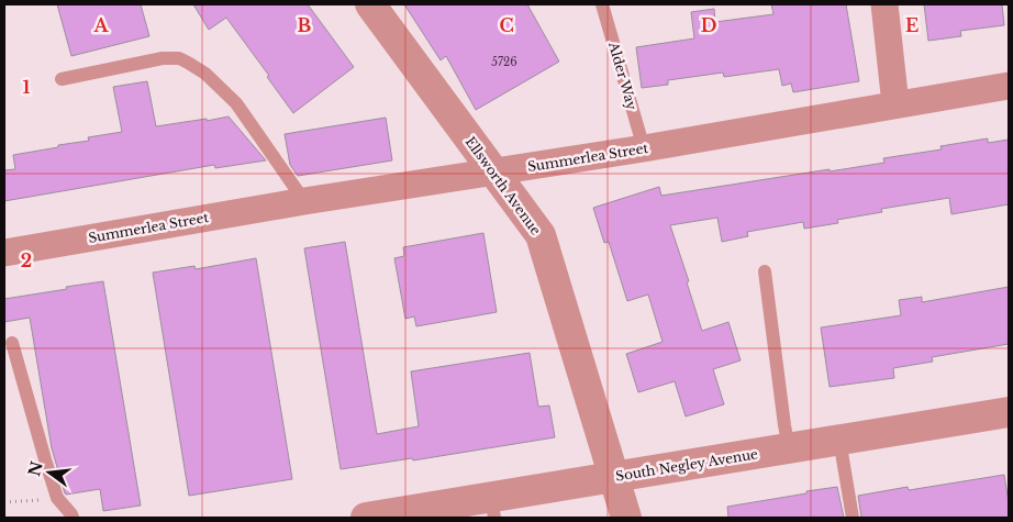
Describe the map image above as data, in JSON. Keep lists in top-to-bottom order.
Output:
{
  "streets": {
    "street": ["Summerlea Street", "Ellsworth Avenue", "South Negley Avenue"],
    "lane": ["Alder Way"]
  },
  "crossings": [
    ["Alder Way", "Summerlea Street"],
    ["Summerlea Street", "Ellsworth Avenue"],
    ["Ellsworth Avenue", "South Negley Avenue"]
  ],
  "house_numbers": ["5726"],
  "north": "left",
  "grid": {
    "columns": [
      "A",
      "B",
      "C",
      "D",
      "E"
    ],
    "rows": ["1", "2"]
  }
}
